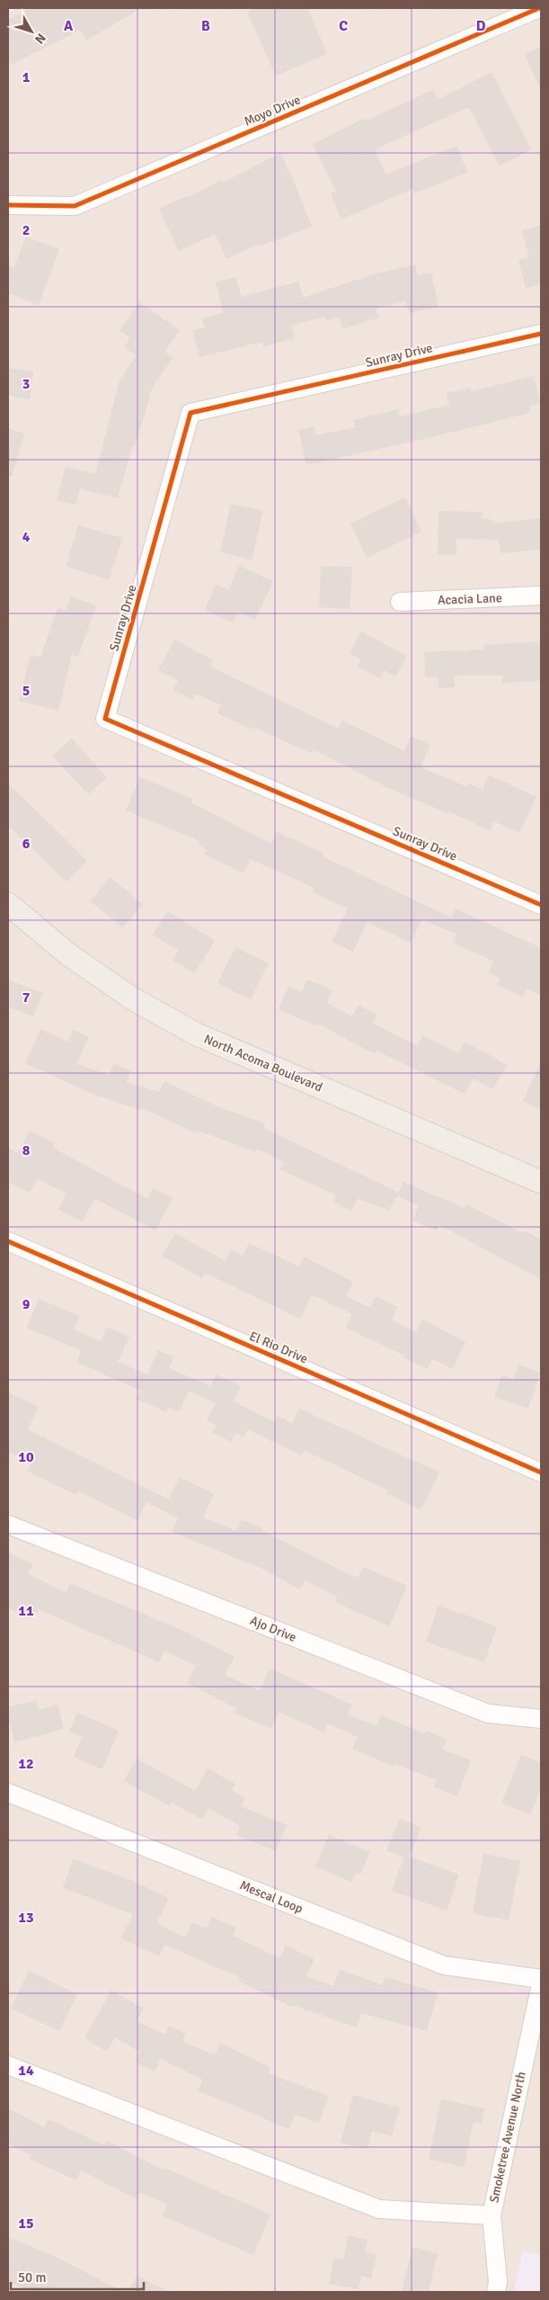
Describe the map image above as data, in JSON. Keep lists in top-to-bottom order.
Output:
{
  "streets": {
    "main road": ["North Acoma Boulevard"],
    "street": [
      "Moyo Drive",
      "Sunray Drive",
      "Acacia Lane",
      "El Rio Drive",
      "Ajo Drive",
      "Mescal Loop",
      "Smoketree Avenue North"
    ]
  },
  "scale_bar": "50 m",
  "north": "bottom right",
  "grid": {
    "columns": [
      "A",
      "B",
      "C",
      "D"
    ],
    "rows": [
      "1",
      "2",
      "3",
      "4",
      "5",
      "6",
      "7",
      "8",
      "9",
      "10",
      "11",
      "12",
      "13",
      "14",
      "15"
    ]
  }
}
